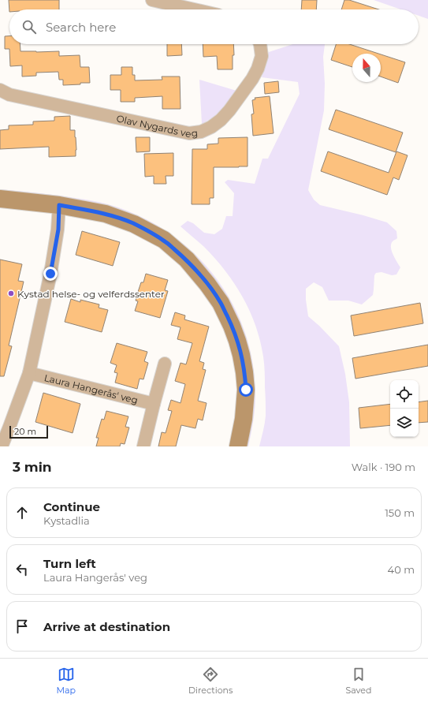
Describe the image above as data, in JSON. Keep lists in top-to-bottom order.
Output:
{
  "streets": {
    "street": ["Olav Nygards veg", "Laura Hangerås' veg"]
  },
  "places": ["Kystad helse- og velferdssenter"],
  "scale_bar": "20 m",
  "north": "top",
  "page": {
    "search": "Search here",
    "scale": "20 m",
    "heading": ["3 min", "Walk · 190 m"],
    "list": [
      ["Continue", "Kystadlia", "150 m"],
      ["Turn left", "Laura Hangerås' veg", "40 m"],
      "Arrive at destination"
    ],
    "nav": ["Map", "Directions", "Saved"]
  }
}
